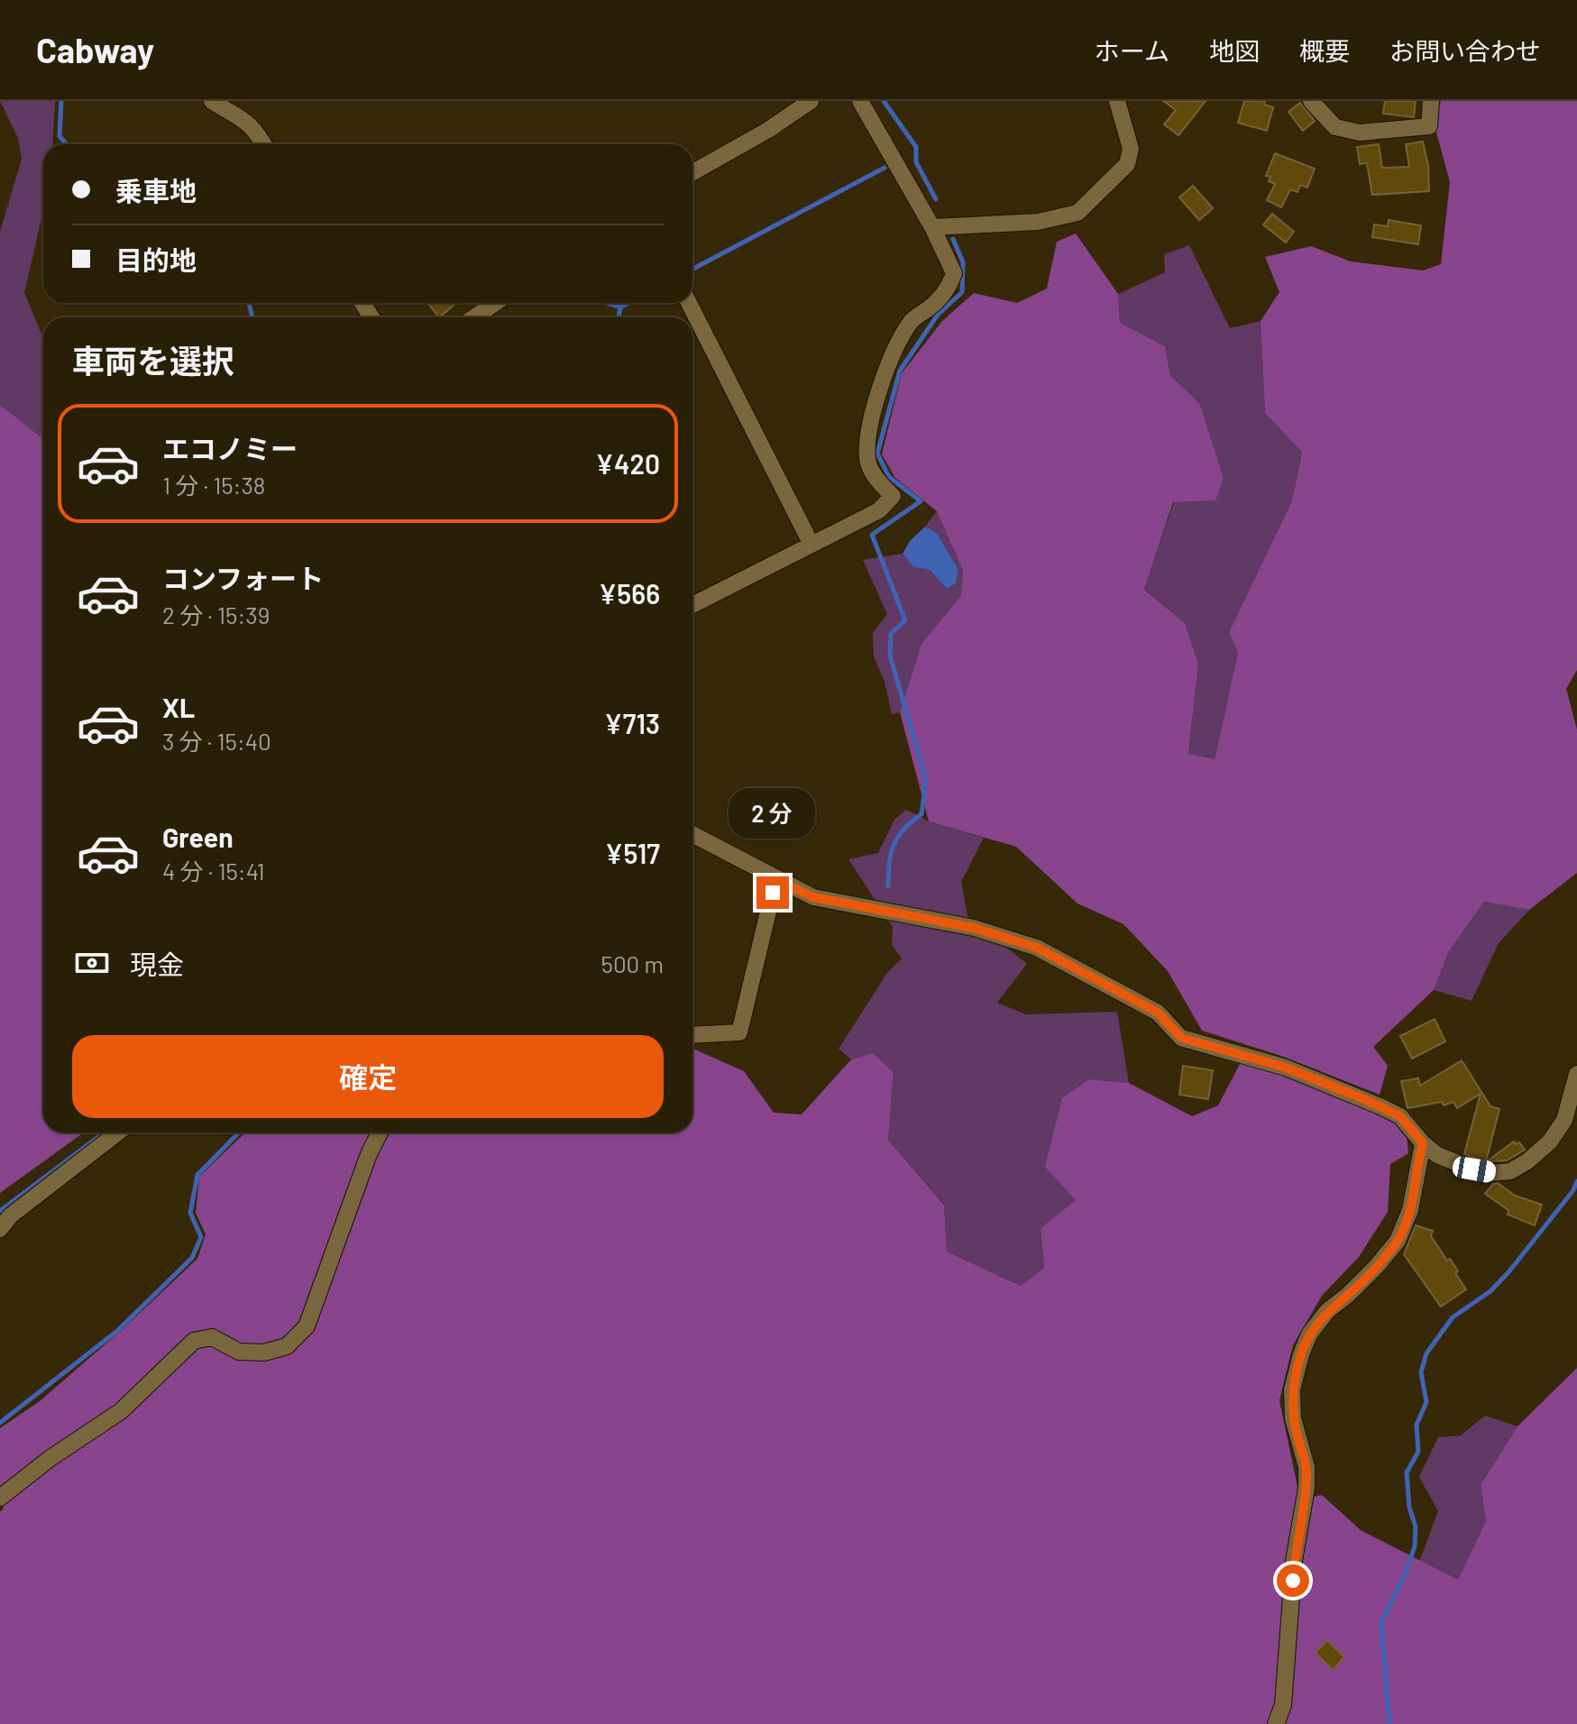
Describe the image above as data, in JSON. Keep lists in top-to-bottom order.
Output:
{
  "page": {
    "header": "Cabway",
    "nav": [
      "ホーム",
      "地図",
      "概要",
      "お問い合わせ"
    ],
    "banner": ["乗車地", "目的地"],
    "heading": "車両を選択",
    "list": [
      {
        "name": "エコノミー",
        "note": "1 分 · 15:38",
        "value": "¥420"
      },
      {
        "name": "コンフォート",
        "note": "2 分 · 15:39",
        "value": "¥566"
      },
      {
        "name": "XL",
        "note": "3 分 · 15:40",
        "value": "¥713"
      },
      {
        "name": "Green",
        "note": "4 分 · 15:41",
        "value": "¥517"
      }
    ],
    "bubble": "2 分",
    "pay": ["現金", "500 m"],
    "buttons": "確定"
  }
}
